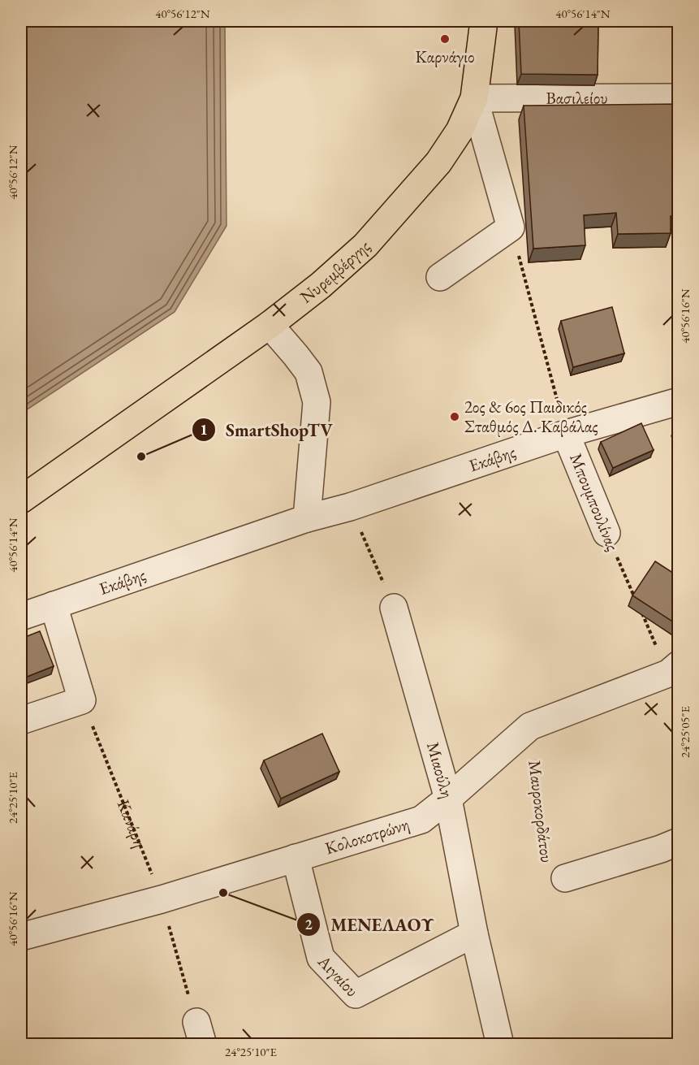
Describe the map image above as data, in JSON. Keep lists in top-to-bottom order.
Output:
{
  "streets": {
    "main road": ["Νυρεμβέργης"],
    "street": [
      "Βασιλείου",
      "Εκάβης",
      "Μπουμπουλίνας",
      "Μιαούλη",
      "Μαυροκορδάτου",
      "Κολοκοτρώνη",
      "Αιγαίου"
    ],
    "path": ["Κανάρη"]
  },
  "crossings": [
    ["Βασιλείου", "Νυρεμβέργης"],
    ["Εκάβης", "Μπουμπουλίνας"],
    ["Μιαούλη", "Κολοκοτρώνη"],
    ["Μιαούλη", "Αιγαίου"],
    ["Μαυροκορδάτου", "Κολοκοτρώνη"],
    ["Κανάρη", "Κολοκοτρώνη"],
    ["Κολοκοτρώνη", "Αιγαίου"]
  ],
  "places": [
    "Καρνάγιο",
    "2ος & 6ος Παιδικός Σταθμός Δ. Καβάλας",
    "SmartShopTV",
    "ΜΕΝΕΛΑΟΥ"
  ],
  "coordinates": [
    "40°56'12\"N",
    "40°56'14\"N",
    "40°56'16\"N",
    "24°25'05\"E",
    "24°25'10\"E"
  ]
}
